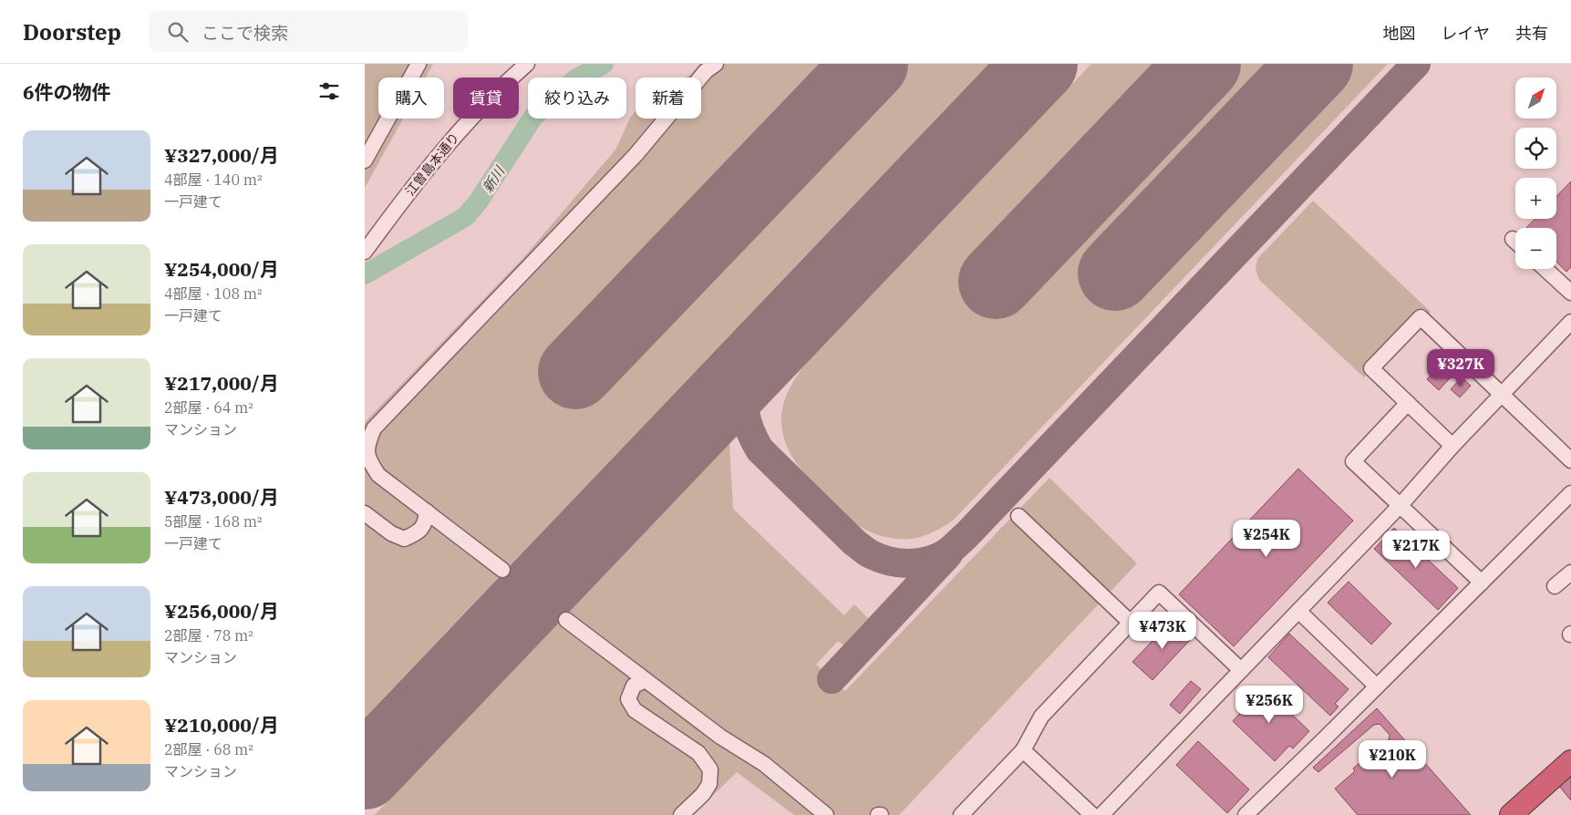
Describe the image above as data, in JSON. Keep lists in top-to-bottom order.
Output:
{
  "streets": {
    "street": ["江曽島本通り"]
  },
  "water": ["新川"],
  "north": "top right",
  "page": {
    "header": "Doorstep",
    "search": "ここで検索",
    "nav": ["地図", "レイヤ", "共有"],
    "heading": "6件の物件",
    "map_buttons": ["+", "−"],
    "chip": [
      "購入",
      "賃貸",
      "絞り込み",
      "新着"
    ],
    "list": [
      {
        "name": "¥327,000/月",
        "note": "4部屋 · 140 m² · 一戸建て"
      },
      {
        "name": "¥254,000/月",
        "note": "4部屋 · 108 m² · 一戸建て"
      },
      {
        "name": "¥217,000/月",
        "note": "2部屋 · 64 m² · マンション"
      },
      {
        "name": "¥473,000/月",
        "note": "5部屋 · 168 m² · 一戸建て"
      },
      {
        "name": "¥256,000/月",
        "note": "2部屋 · 78 m² · マンション"
      },
      {
        "name": "¥210,000/月",
        "note": "2部屋 · 68 m² · マンション"
      }
    ],
    "price": [
      "¥327K",
      "¥254K",
      "¥217K",
      "¥473K",
      "¥256K",
      "¥210K"
    ]
  }
}
